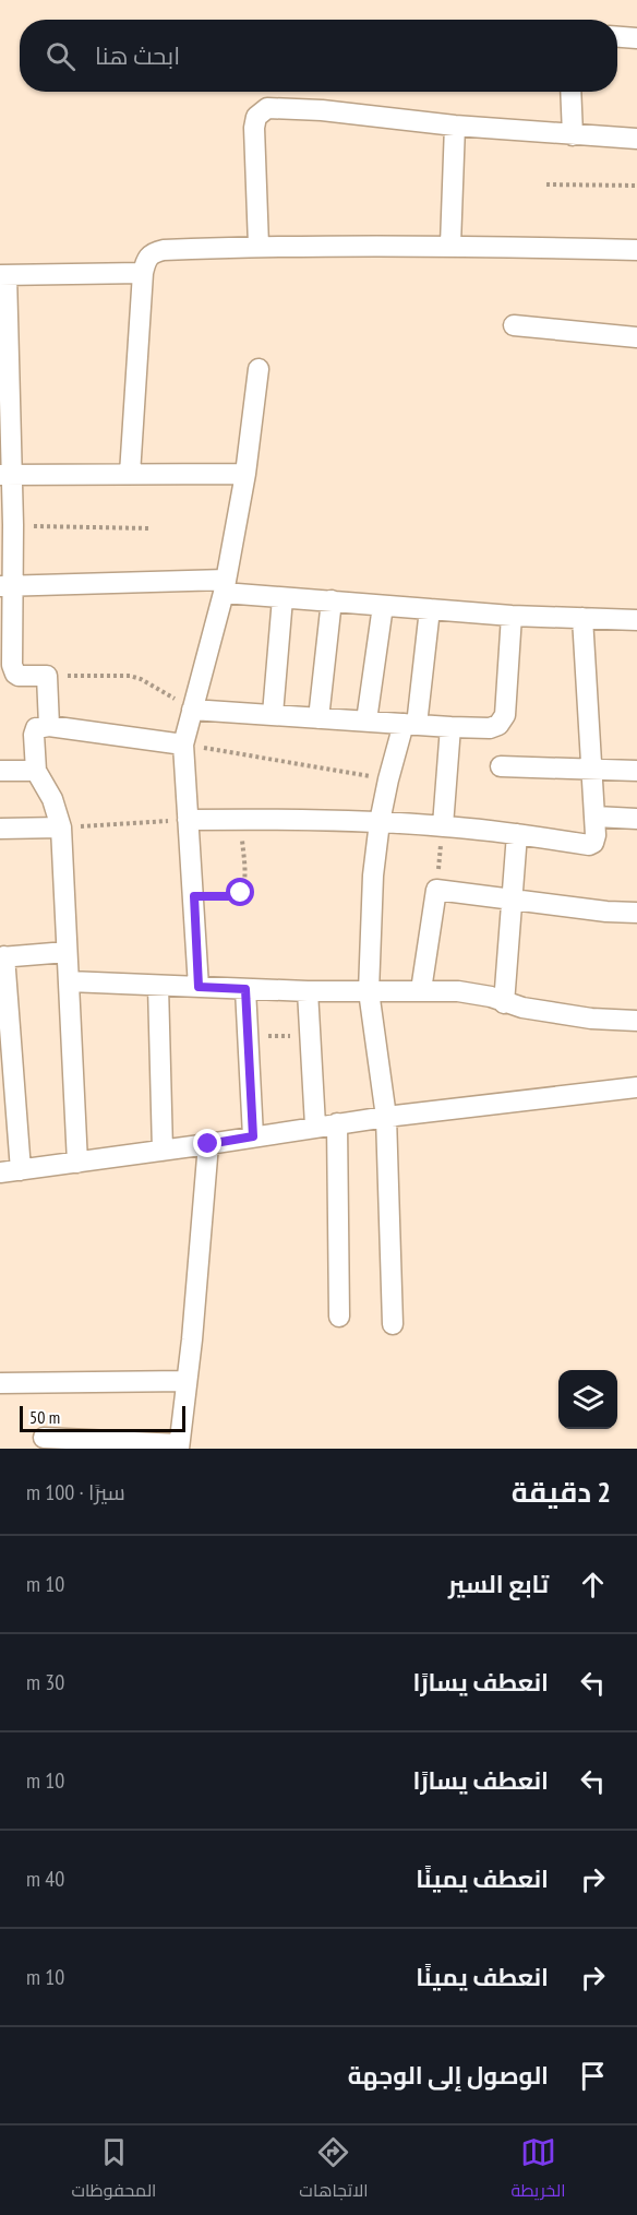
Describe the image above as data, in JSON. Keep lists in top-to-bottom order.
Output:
{
  "scale_bar": "50 m",
  "page": {
    "search": "ابحث هنا",
    "scale": "50 m",
    "heading": ["2 دقيقة", "سيرًا · 100 m"],
    "list": [
      ["تابع السير", "10 m"],
      ["انعطف يسارًا", "30 m"],
      ["انعطف يسارًا", "10 m"],
      ["انعطف يمينًا", "40 m"],
      ["انعطف يمينًا", "10 m"],
      "الوصول إلى الوجهة"
    ],
    "nav": ["الخريطة", "الاتجاهات", "المحفوظات"]
  }
}
